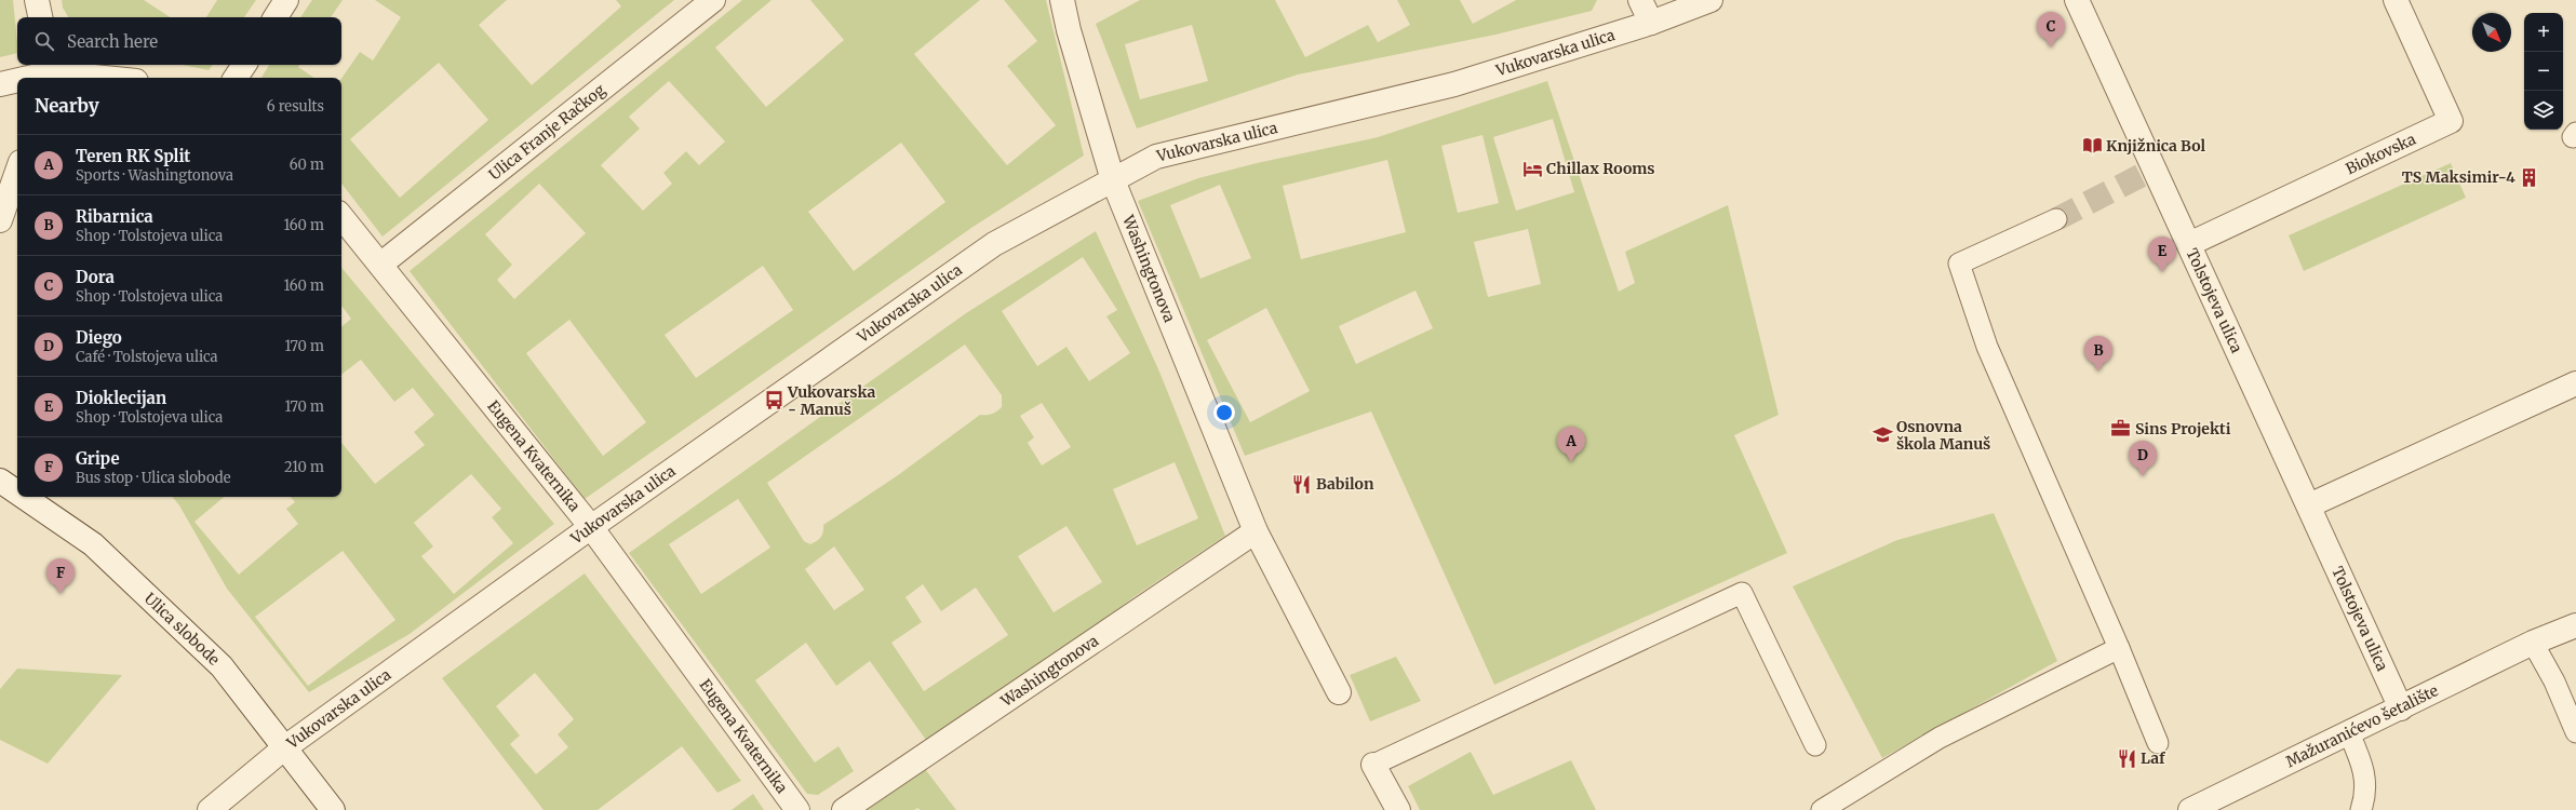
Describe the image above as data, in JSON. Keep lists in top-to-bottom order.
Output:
{
  "streets": {
    "street": [
      "Vukovarska ulica",
      "Ulica Franje Račkog",
      "Biokovska",
      "Washingtonova",
      "Tolstojeva ulica",
      "Eugena Kvaternika",
      "Ulica slobode",
      "Mažuranićevo šetalište"
    ]
  },
  "crossings": [
    ["Vukovarska ulica", "Washingtonova"],
    ["Vukovarska ulica", "Eugena Kvaternika"],
    ["Vukovarska ulica", "Ulica slobode"],
    ["Ulica Franje Račkog", "Eugena Kvaternika"],
    ["Biokovska", "Tolstojeva ulica"],
    ["Tolstojeva ulica", "Mažuranićevo šetalište"]
  ],
  "places": {
    "library": ["Knjižnica Bol"],
    "hotel": ["Chillax Rooms"],
    "building": ["TS Maksimir-4"],
    "bus stop": ["Vukovarska - Manuš"],
    "office": ["Sins Projekti"],
    "school or university": ["Osnovna škola Manuš"],
    "restaurant": ["Babilon", "Laf"]
  },
  "north": "bottom right",
  "page": {
    "pins": [
      "C",
      "E",
      "B",
      "A",
      "D",
      "F"
    ],
    "map_buttons": ["+", "−"],
    "search": "Search here",
    "heading": ["Nearby", "6 results"],
    "list": [
      {
        "mark": "A",
        "name": "Teren RK Split",
        "note": "Sports · Washingtonova",
        "value": "60 m"
      },
      {
        "mark": "B",
        "name": "Ribarnica",
        "note": "Shop · Tolstojeva ulica",
        "value": "160 m"
      },
      {
        "mark": "C",
        "name": "Dora",
        "note": "Shop · Tolstojeva ulica",
        "value": "160 m"
      },
      {
        "mark": "D",
        "name": "Diego",
        "note": "Café · Tolstojeva ulica",
        "value": "170 m"
      },
      {
        "mark": "E",
        "name": "Dioklecijan",
        "note": "Shop · Tolstojeva ulica",
        "value": "170 m"
      },
      {
        "mark": "F",
        "name": "Gripe",
        "note": "Bus stop · Ulica slobode",
        "value": "210 m"
      }
    ]
  }
}
